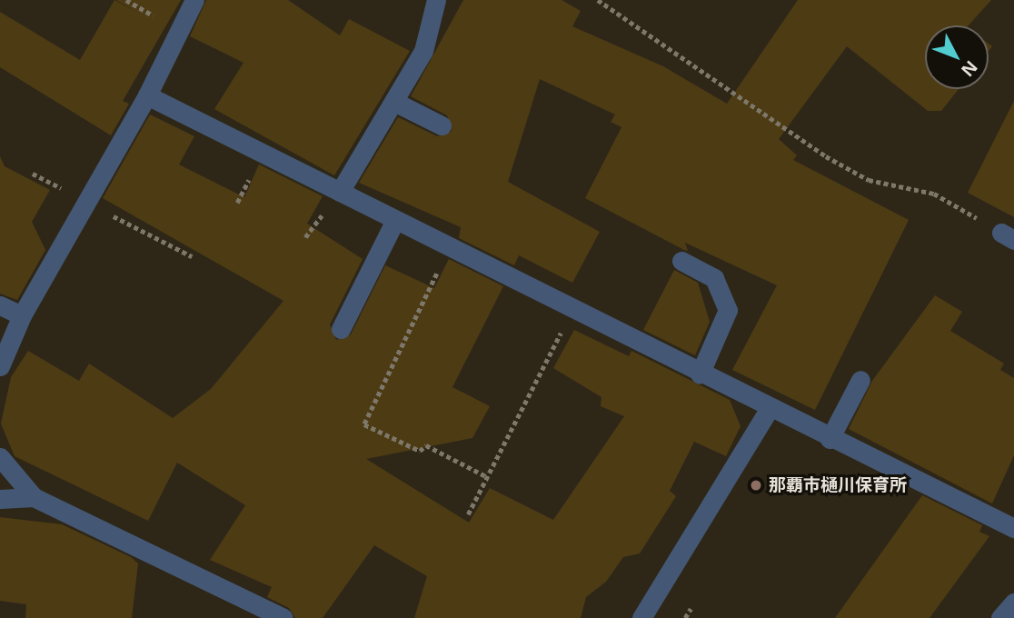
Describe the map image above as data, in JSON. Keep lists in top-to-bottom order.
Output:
{
  "places": ["那覇市樋川保育所"],
  "north": "bottom right"
}
